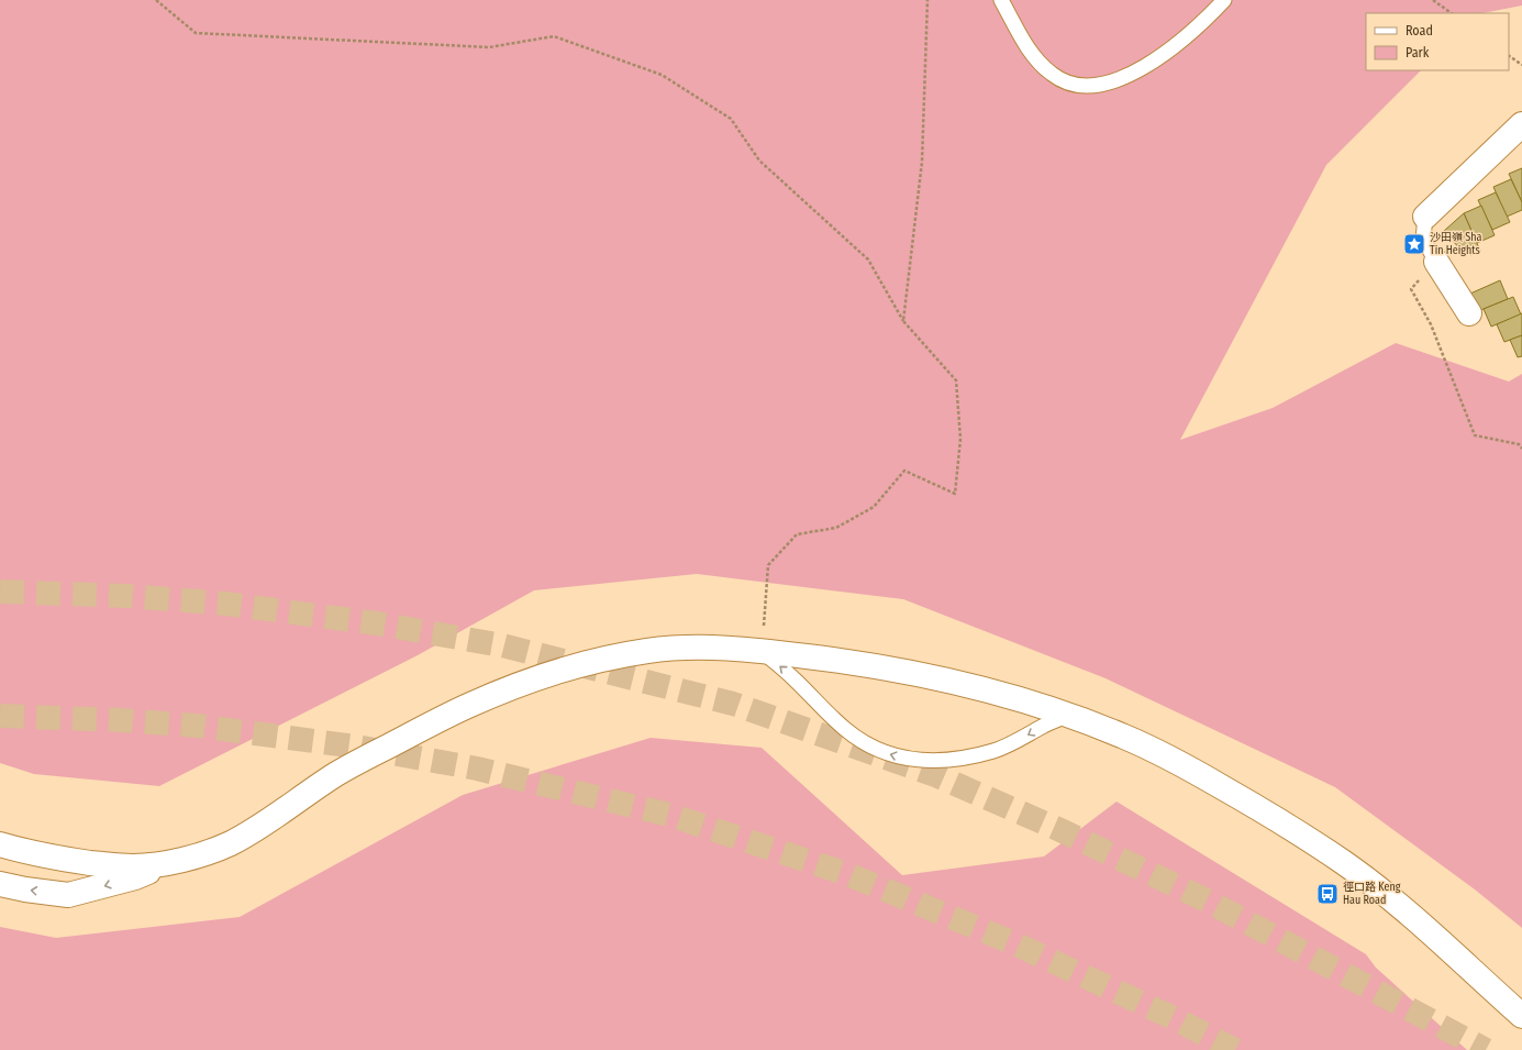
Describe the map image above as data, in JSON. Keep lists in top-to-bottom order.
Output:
{
  "places": {
    "place": ["沙田嶺 Sha Tin Heights"],
    "bus stop": ["徑口路 Keng Hau Road"]
  },
  "legend": ["Road", "Park"]
}
